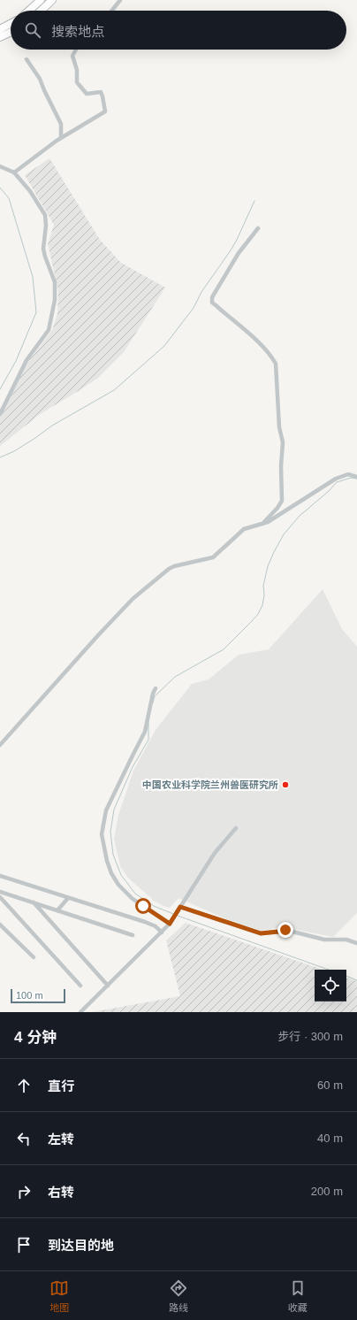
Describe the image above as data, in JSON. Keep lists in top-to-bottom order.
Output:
{
  "places": ["中国农业科学院兰州兽医研究所"],
  "scale_bar": "100 m",
  "page": {
    "search": "搜索地点",
    "scale": "100 m",
    "heading": ["4 分钟", "步行 · 300 m"],
    "list": [
      ["直行", "60 m"],
      ["左转", "40 m"],
      ["右转", "200 m"],
      "到达目的地"
    ],
    "nav": ["地图", "路线", "收藏"]
  }
}
